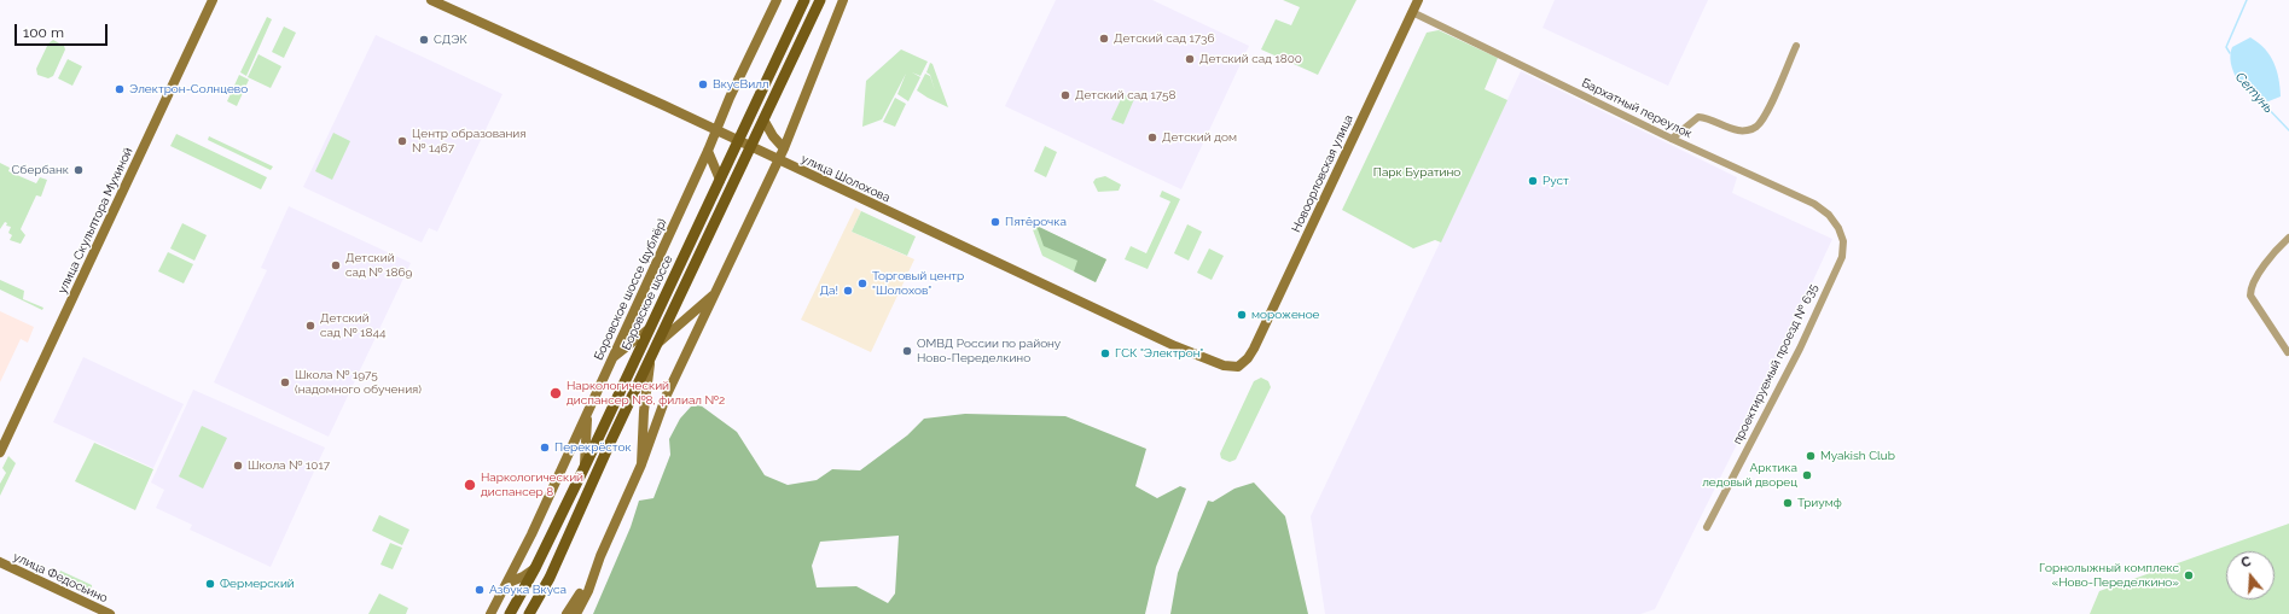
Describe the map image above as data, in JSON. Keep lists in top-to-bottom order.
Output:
{
  "streets": {
    "main road": ["Боровское шоссе"],
    "street": [
      "Бархатный переулок",
      "Новоорловская улица",
      "улица Шолохова",
      "улица Скульптора Мухиной",
      "Боровское шоссе (дублёр)",
      "проектируемый проезд № 635",
      "улица Федосьино"
    ]
  },
  "crossings": [
    ["Бархатный переулок", "Новоорловская улица"],
    ["Бархатный переулок", "проектируемый проезд № 635"],
    ["Новоорловская улица", "улица Шолохова"],
    ["улица Шолохова", "Боровское шоссе (дублёр)"],
    ["улица Шолохова", "Боровское шоссе"]
  ],
  "water": ["Сетунь"],
  "parks": ["Парк Буратино"],
  "places": [
    "Детский сад 1736",
    "СДЭК",
    "Детский сад 1800",
    "ВкусВилл",
    "Электрон-Солнцево",
    "Детский сад 1758",
    "Детский дом",
    "Центр образования № 1467",
    "Сбербанк",
    "Руст",
    "Пятёрочка",
    "Детский сад № 1869",
    "Торговый центр \"Шолохов\"",
    "Да!",
    "мороженое",
    "Детский сад № 1844",
    "ОМВД России по району Ново-Переделкино",
    "ГСК \"Электрон\"",
    "Школа № 1975 (надомного обучения)",
    "Наркологический диспансер №8, филиал №2",
    "Перекрёсток",
    "Myakish Club",
    "Школа № 1017",
    "Арктика ледовый дворец",
    "Наркологический диспансер 8",
    "Триумф",
    "Горнолыжный комплекс «Ново-Переделкино»",
    "Фермерский",
    "Азбука Вкуса"
  ],
  "scale_bar": "100 m",
  "north": "top"
}
